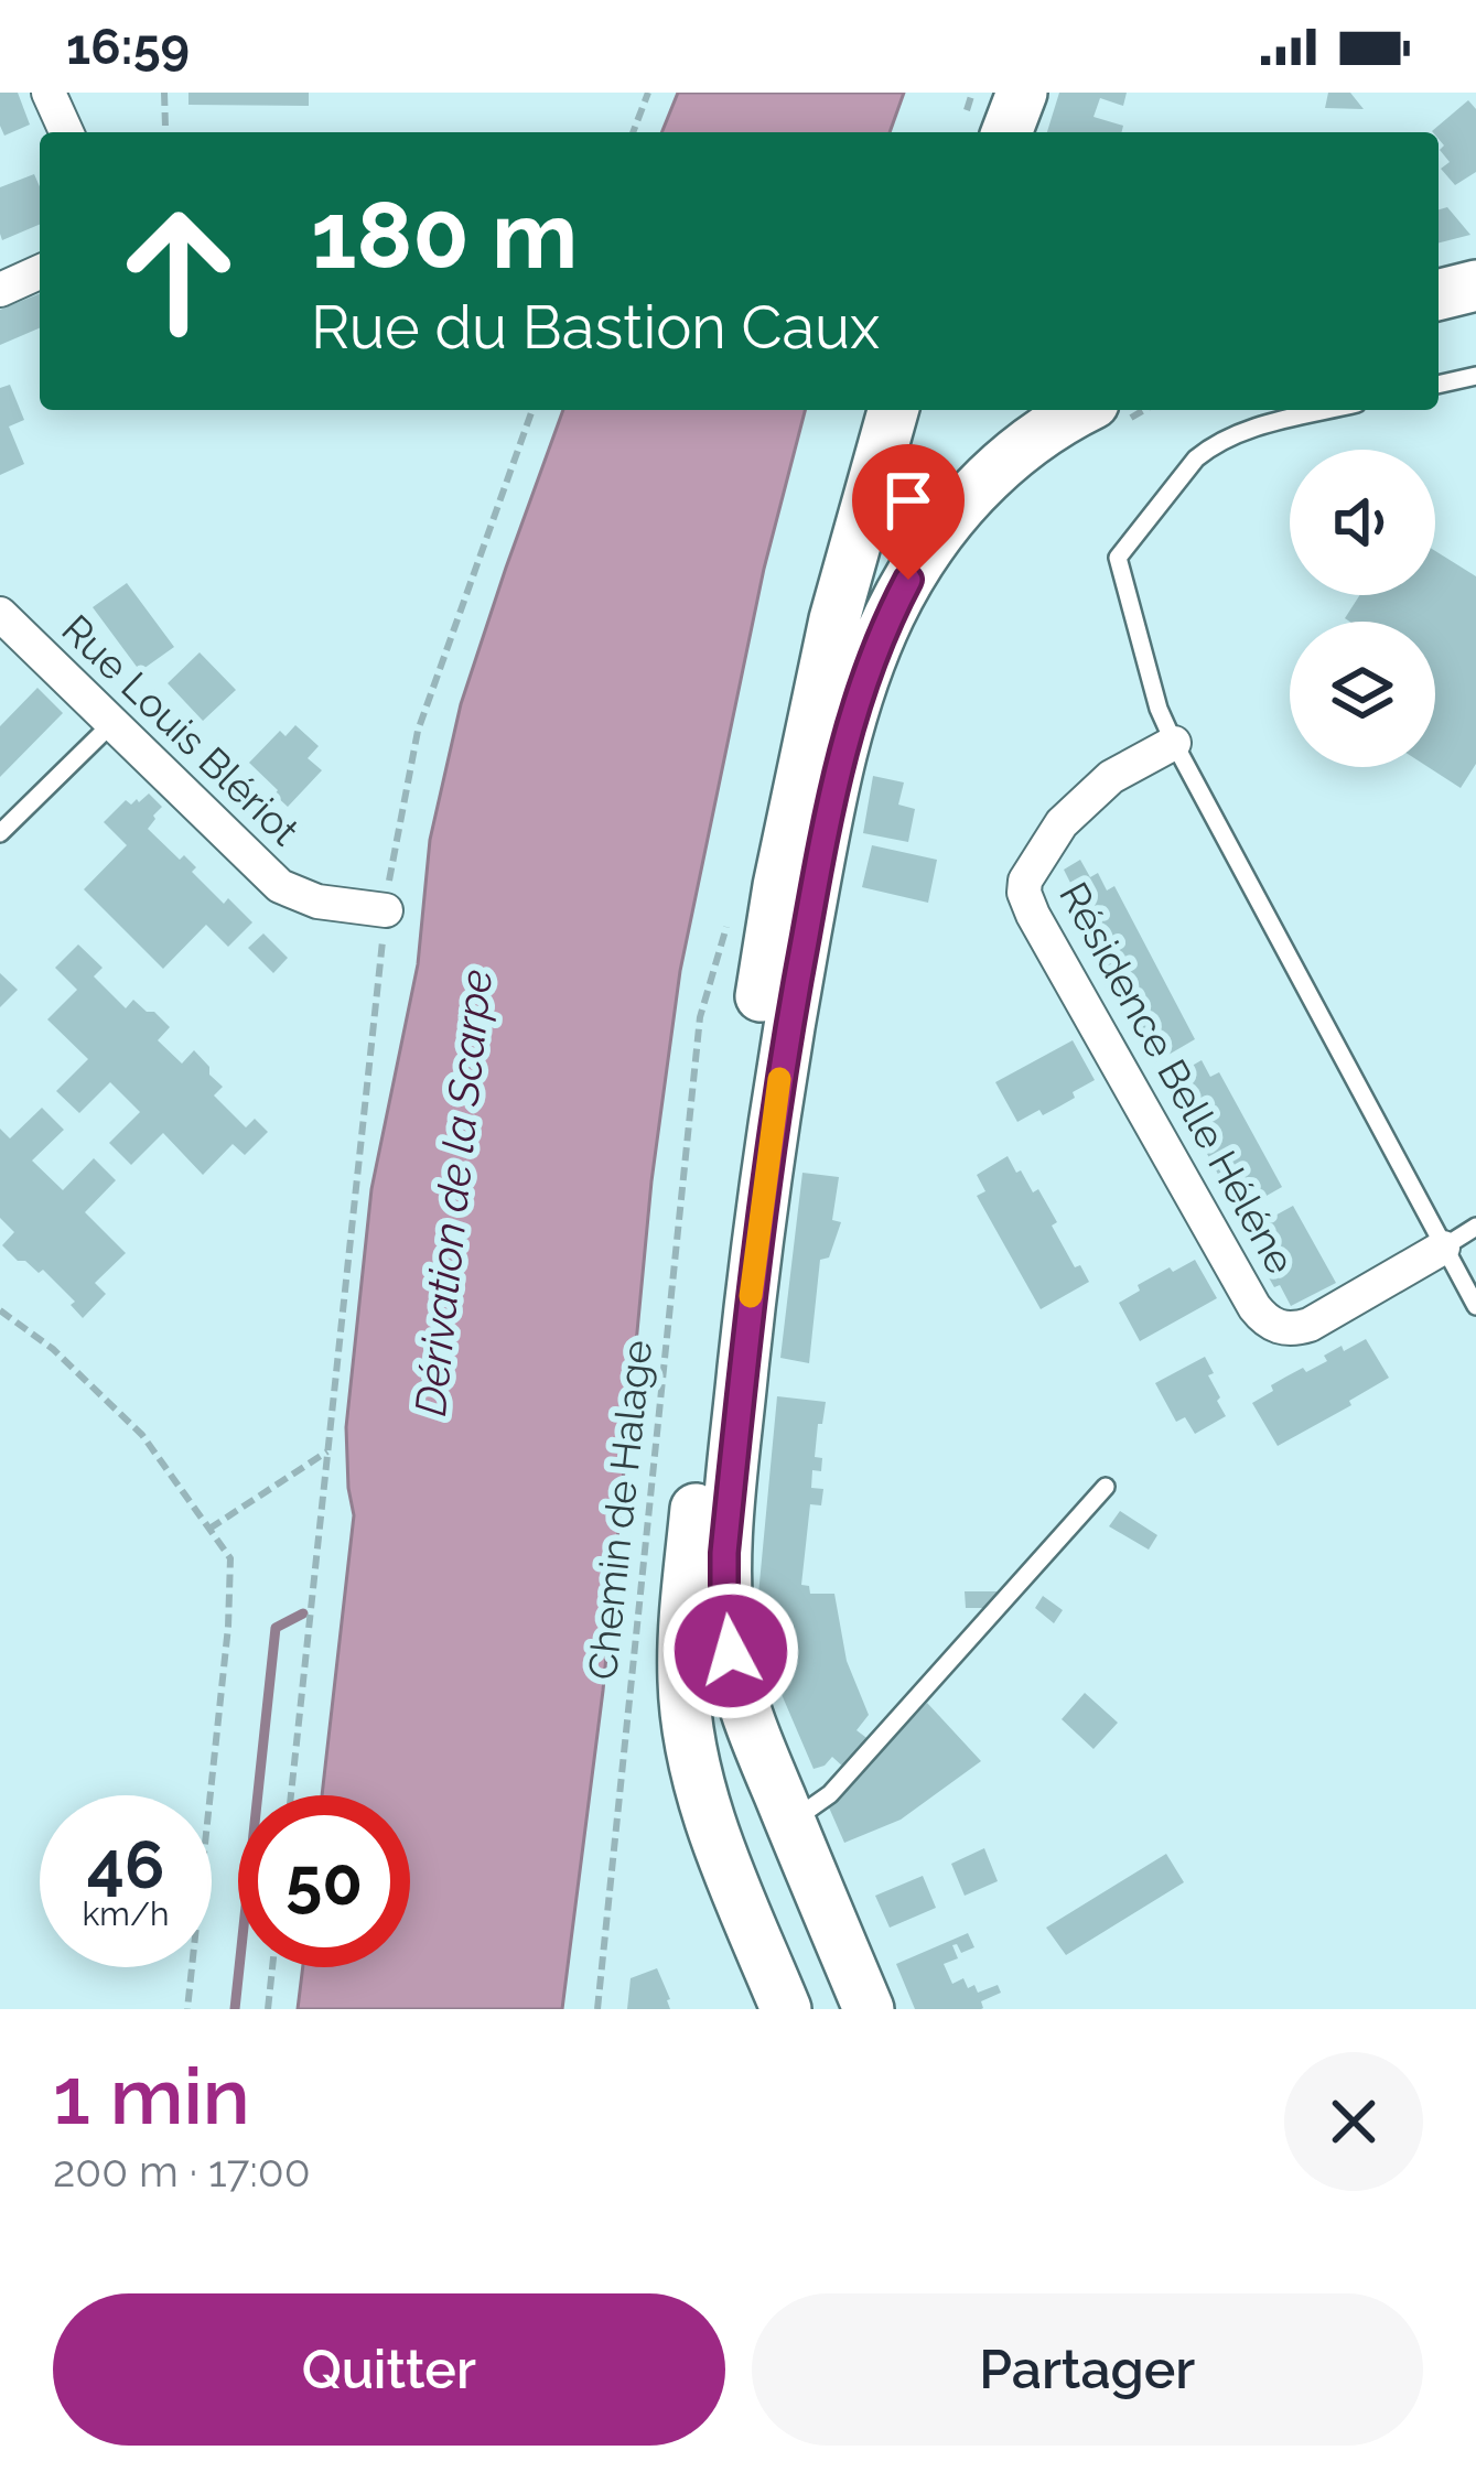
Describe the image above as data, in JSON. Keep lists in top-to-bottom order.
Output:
{
  "streets": {
    "street": ["Rue Louis Blériot", "Résidence Belle Héléne"],
    "path": ["Chemin de Halage"]
  },
  "water": ["Dérivation de la Scarpe"],
  "page": {
    "status": "16:59",
    "turn": ["180 m", "Rue du Bastion Caux"],
    "speed": "46 km/h",
    "limit": "50",
    "heading": ["1 min", "200 m · 17:00"],
    "buttons": ["Quitter", "Partager"]
  }
}
